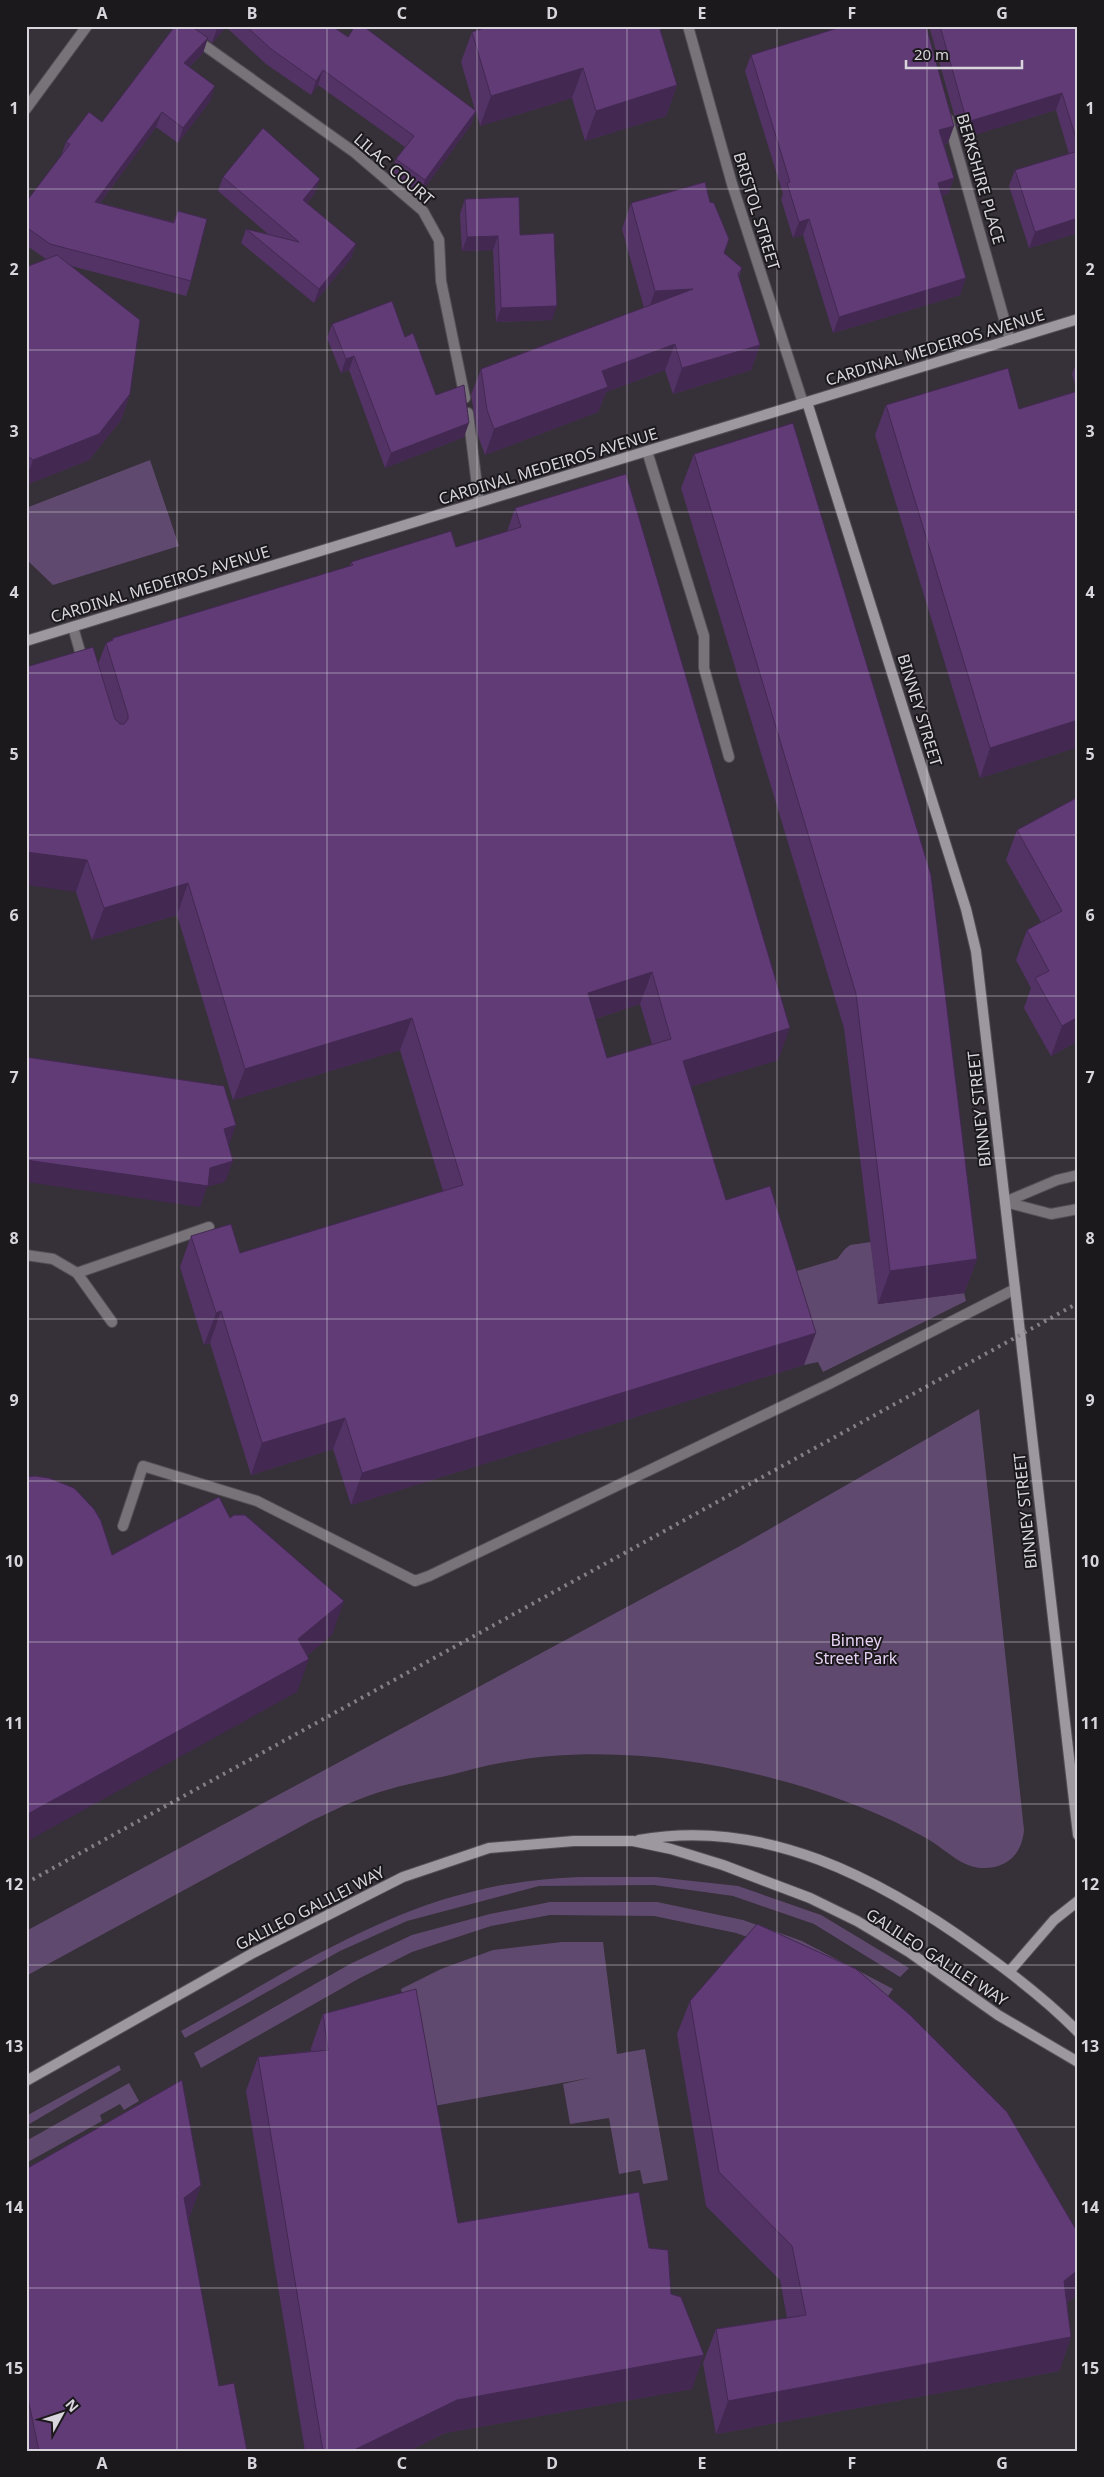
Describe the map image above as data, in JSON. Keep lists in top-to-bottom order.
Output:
{
  "streets": {
    "main road": ["CARDINAL MEDEIROS AVENUE", "BINNEY STREET", "GALILEO GALILEI WAY"],
    "street": ["LILAC COURT", "BERKSHIRE PLACE", "BRISTOL STREET"]
  },
  "crossings": [
    ["LILAC COURT", "CARDINAL MEDEIROS AVENUE"],
    ["BERKSHIRE PLACE", "CARDINAL MEDEIROS AVENUE"],
    ["BRISTOL STREET", "CARDINAL MEDEIROS AVENUE"],
    ["BRISTOL STREET", "BINNEY STREET"],
    ["CARDINAL MEDEIROS AVENUE", "BINNEY STREET"]
  ],
  "parks": ["Binney Street Park"],
  "scale_bar": "20 m",
  "north": "top right",
  "grid": {
    "columns": [
      "A",
      "B",
      "C",
      "D",
      "E",
      "F",
      "G"
    ],
    "rows": [
      "1",
      "2",
      "3",
      "4",
      "5",
      "6",
      "7",
      "8",
      "9",
      "10",
      "11",
      "12",
      "13",
      "14",
      "15"
    ]
  }
}
